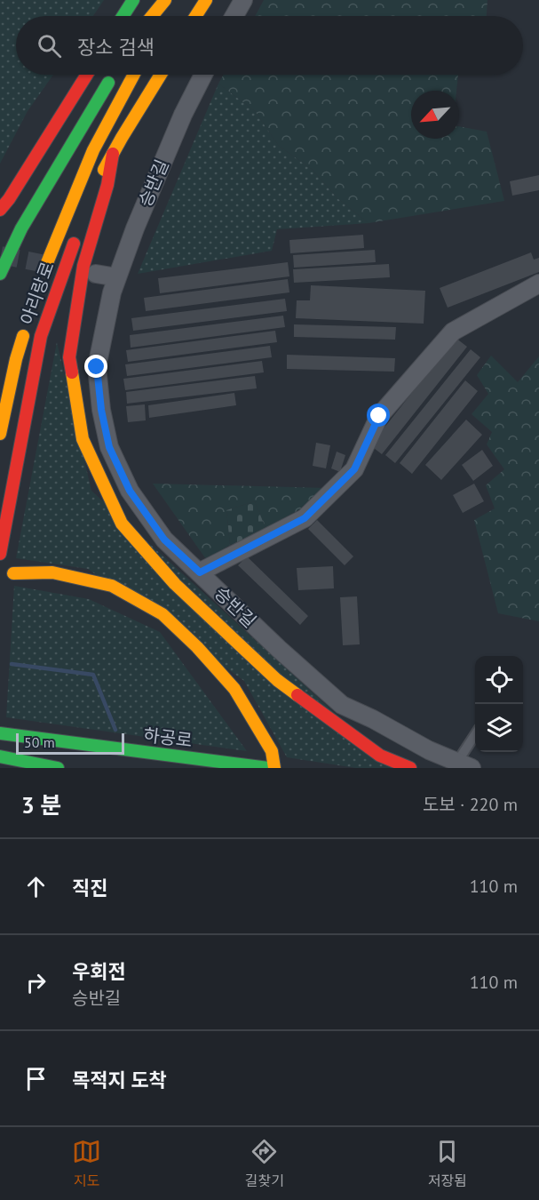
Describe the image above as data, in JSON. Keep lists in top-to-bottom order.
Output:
{
  "streets": {
    "main road": ["아리랑로", "하공로"],
    "street": ["승반길"]
  },
  "scale_bar": "50 m",
  "north": "bottom left",
  "page": {
    "search": "장소 검색",
    "scale": "50 m",
    "heading": ["3 분", "도보 · 220 m"],
    "list": [
      ["직진", "110 m"],
      ["우회전", "승반길", "110 m"],
      "목적지 도착"
    ],
    "nav": ["지도", "길찾기", "저장됨"]
  }
}
